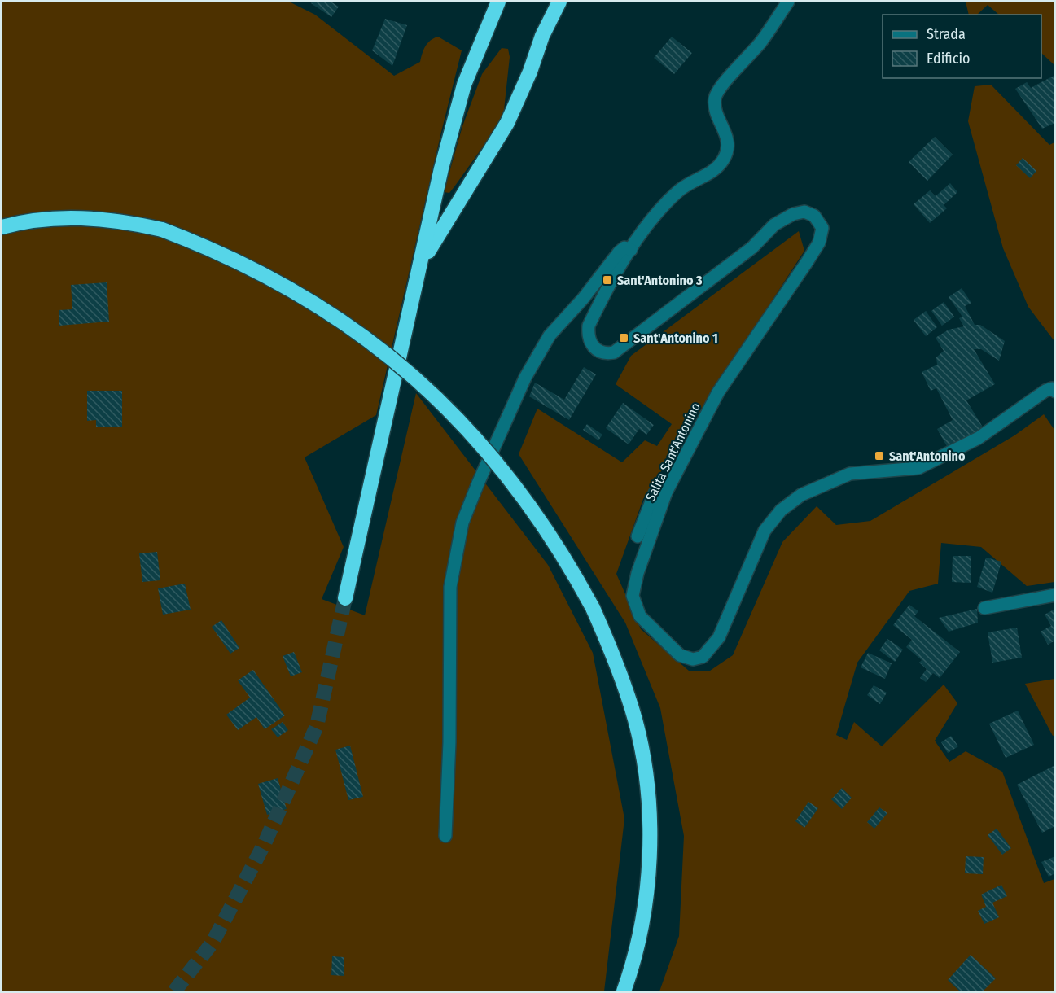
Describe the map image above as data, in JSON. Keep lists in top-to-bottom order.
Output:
{
  "streets": {
    "street": ["Salita Sant'Antonino"]
  },
  "places": {
    "transit": ["Sant'Antonino 3", "Sant'Antonino 1", "Sant'Antonino"]
  },
  "legend": ["Strada", "Edificio"]
}
